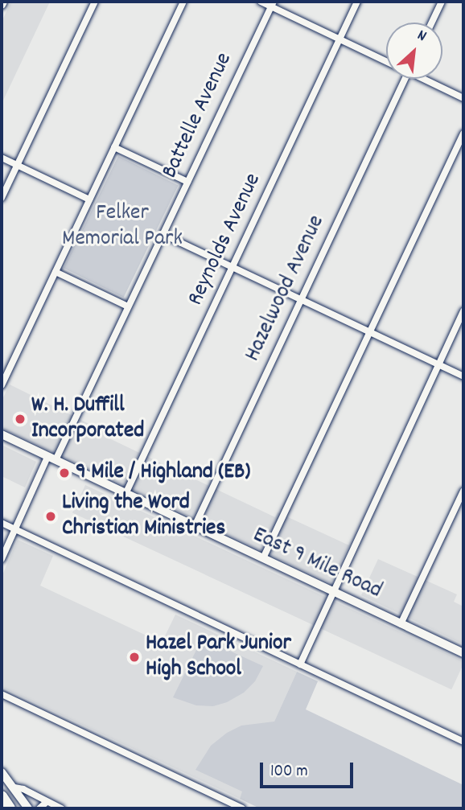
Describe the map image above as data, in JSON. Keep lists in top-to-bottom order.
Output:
{
  "streets": {
    "main road": ["East 9 Mile Road"],
    "street": ["Battelle Avenue", "Reynolds Avenue", "Hazelwood Avenue"]
  },
  "crossings": [
    ["Battelle Avenue", "East 9 Mile Road"],
    ["Reynolds Avenue", "East 9 Mile Road"],
    ["Hazelwood Avenue", "East 9 Mile Road"]
  ],
  "parks": ["Felker Memorial Park"],
  "places": [
    "W. H. Duffill Incorporated",
    "9 Mile / Highland (EB)",
    "Living the Word Christian Ministries",
    "Hazel Park Junior High School"
  ],
  "scale_bar": "100 m",
  "north": "top right"
}
